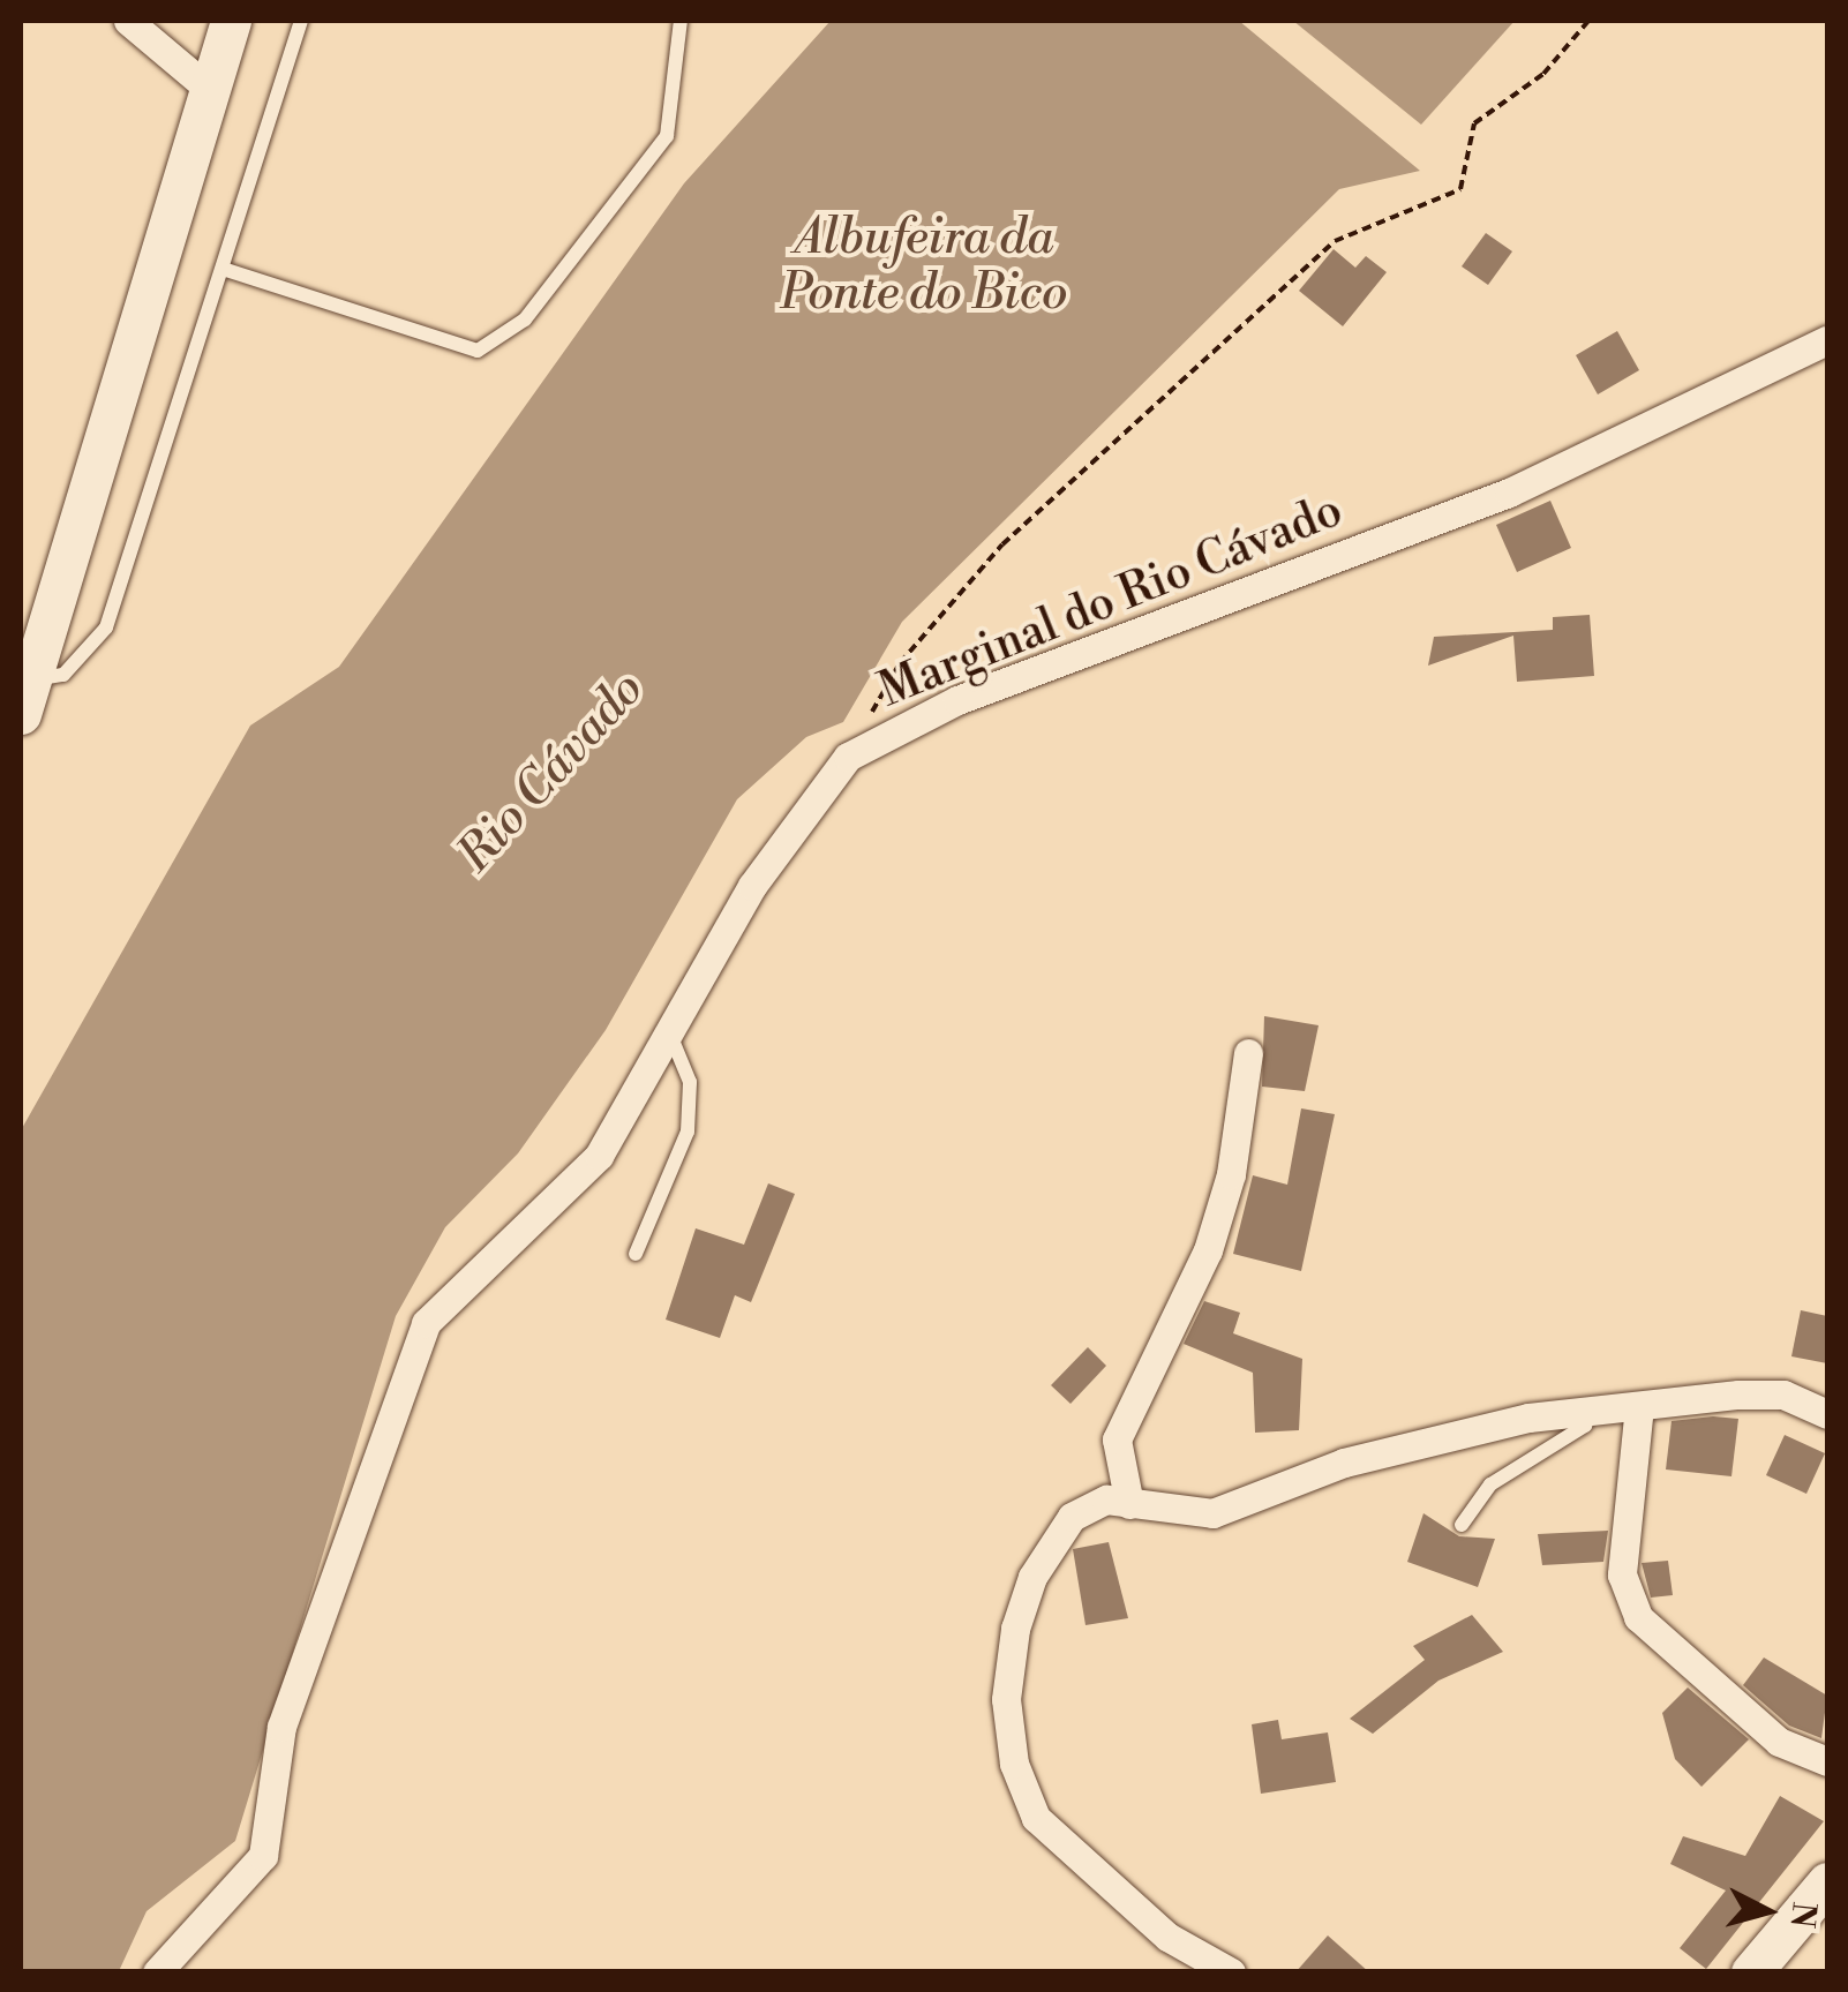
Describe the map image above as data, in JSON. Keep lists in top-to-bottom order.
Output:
{
  "streets": {
    "street": ["Marginal do Rio Cávado"]
  },
  "water": ["Albufeira da Ponte do Bico", "Rio Cávado"],
  "north": "right"
}
